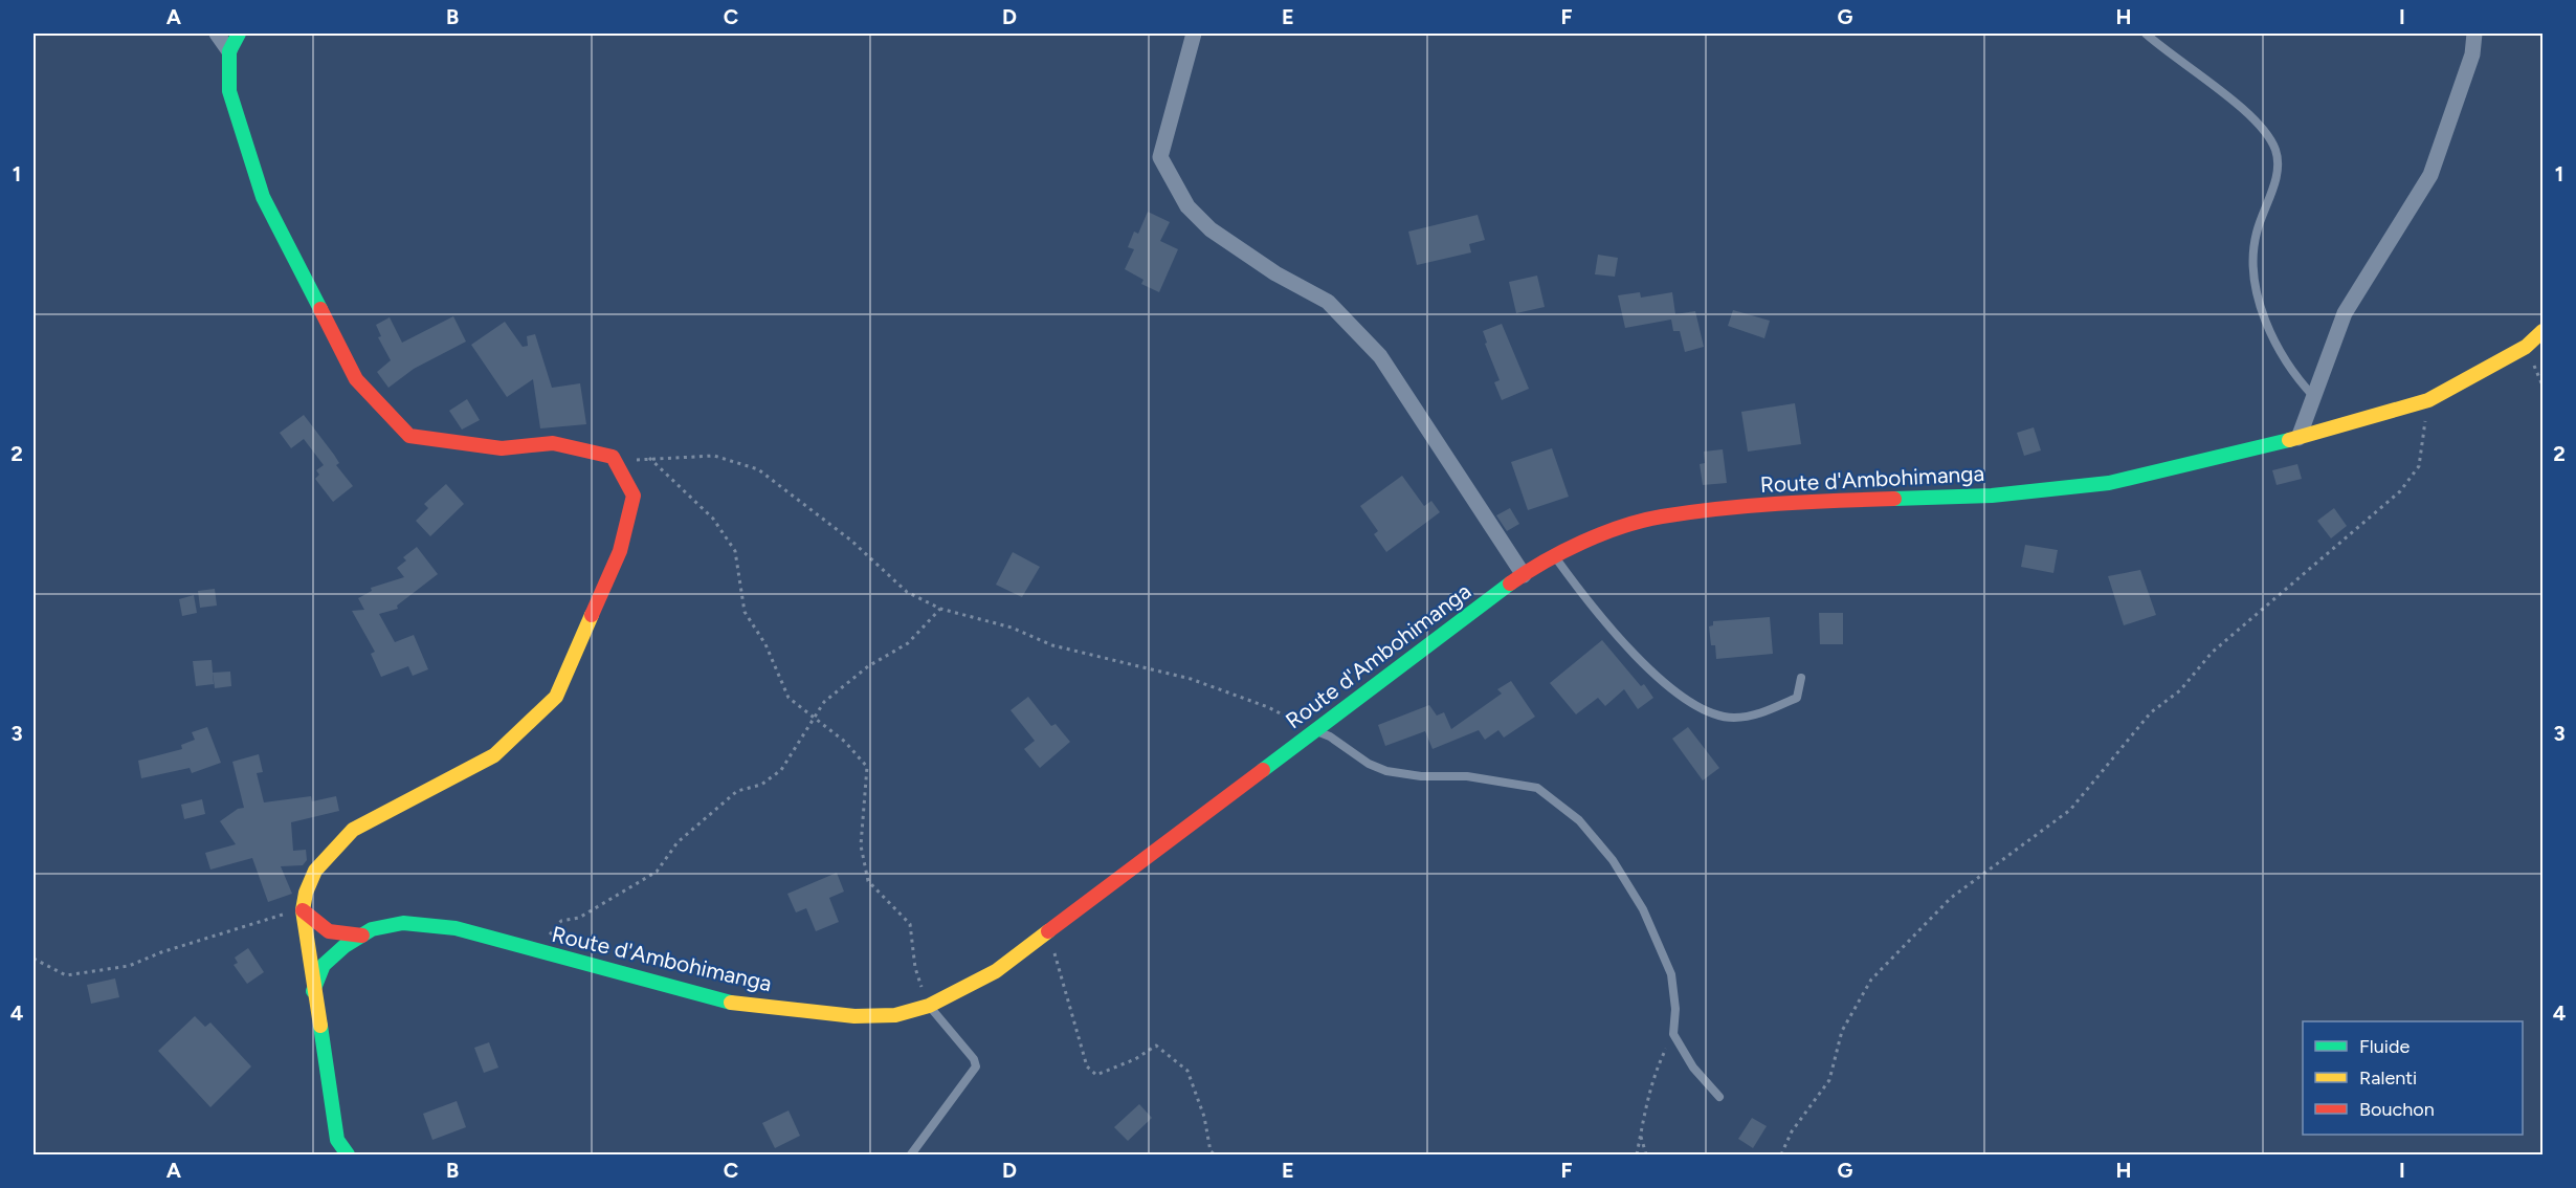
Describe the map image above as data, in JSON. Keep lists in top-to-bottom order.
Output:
{
  "streets": {
    "street": ["Route d'Ambohimanga"]
  },
  "legend": ["Fluide", "Ralenti", "Bouchon"],
  "grid": {
    "columns": [
      "A",
      "B",
      "C",
      "D",
      "E",
      "F",
      "G",
      "H",
      "I"
    ],
    "rows": [
      "1",
      "2",
      "3",
      "4"
    ]
  }
}
